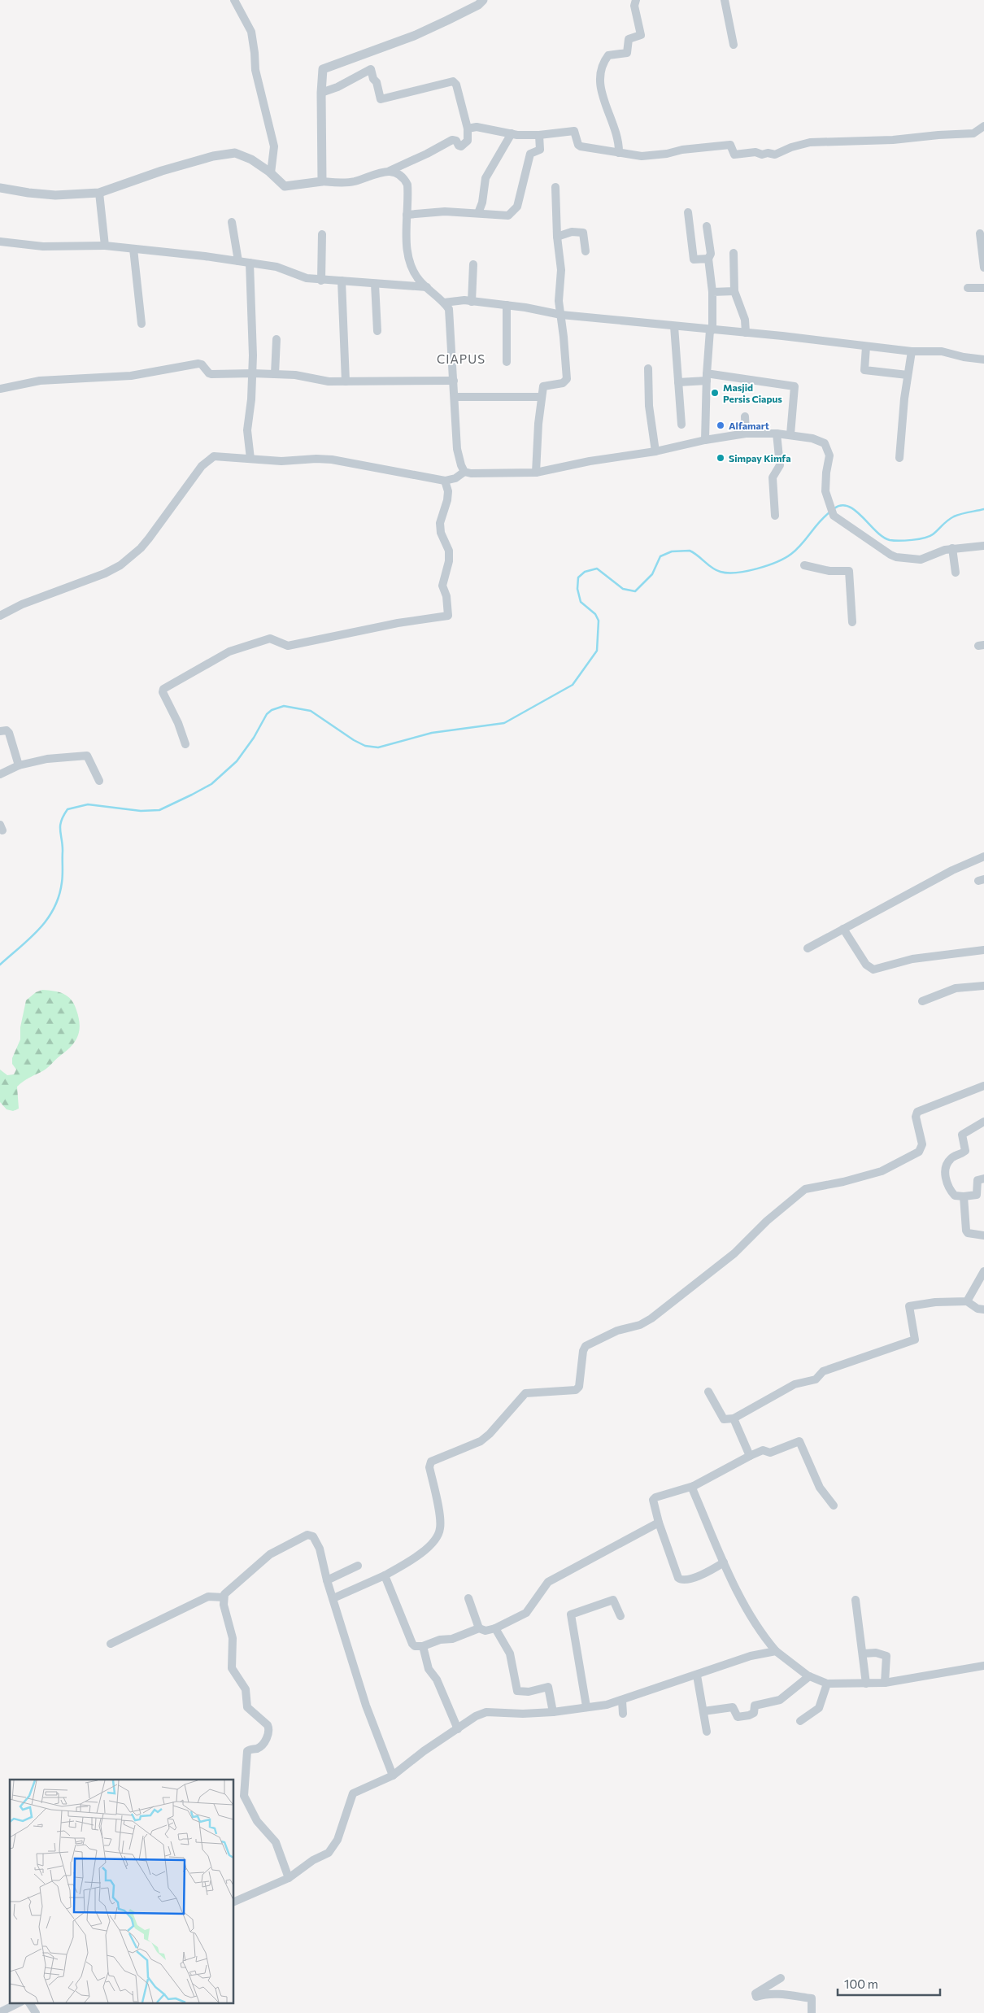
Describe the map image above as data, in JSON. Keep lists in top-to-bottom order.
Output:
{
  "districts": ["CIAPUS"],
  "places": ["Masjid Persis Ciapus", "Alfamart", "Simpay Kimfa"],
  "scale_bar": "100 m"
}
